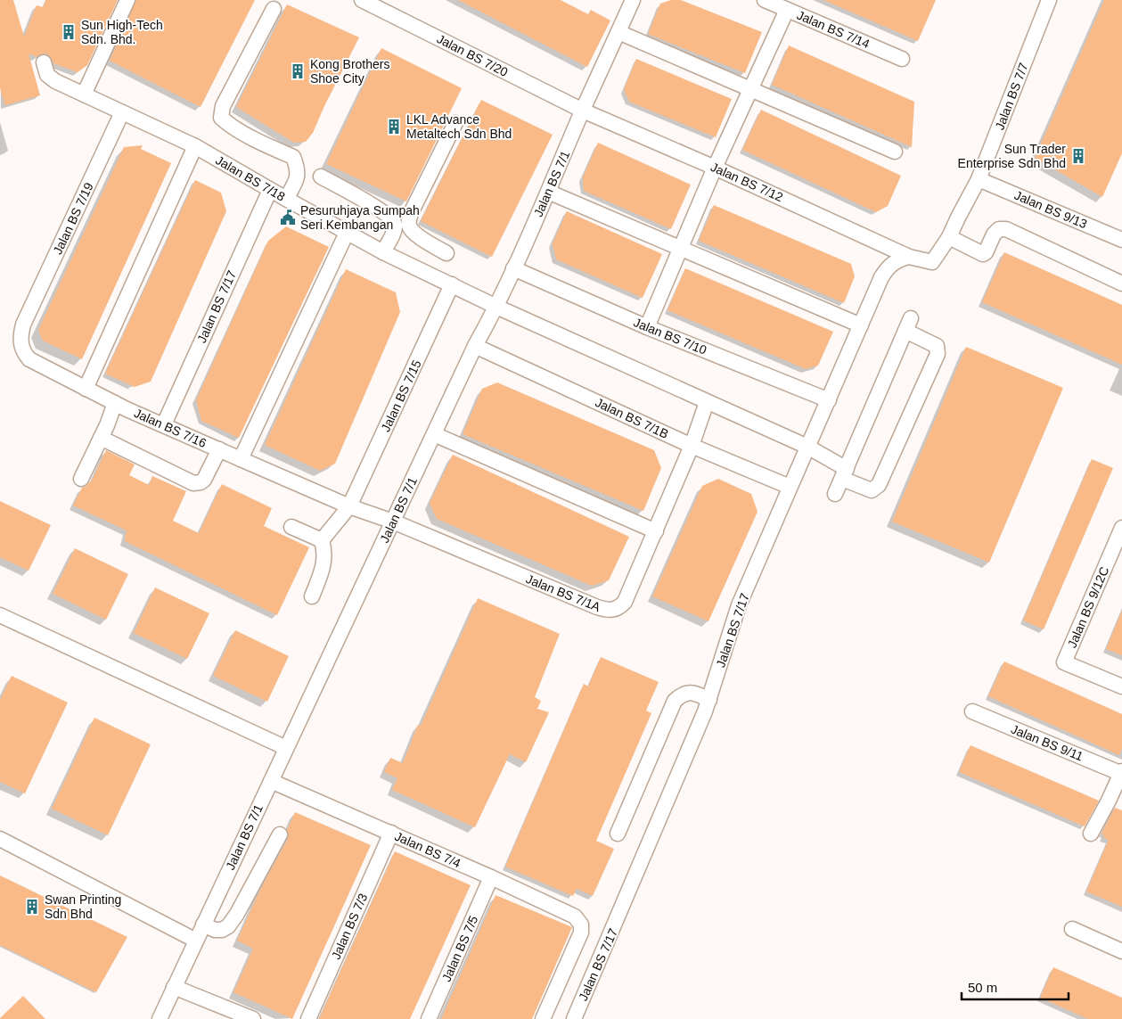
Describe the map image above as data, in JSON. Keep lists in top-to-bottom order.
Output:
{
  "streets": {
    "street": [
      "Jalan BS 7/14",
      "Jalan BS 7/20",
      "Jalan BS 7/7",
      "Jalan BS 7/18",
      "Jalan BS 7/12",
      "Jalan BS 7/1",
      "Jalan BS 9/13",
      "Jalan BS 7/19",
      "Jalan BS 7/17",
      "Jalan BS 7/10",
      "Jalan BS 7/15",
      "Jalan BS 7/1B",
      "Jalan BS 7/16",
      "Jalan BS 7/1A",
      "Jalan BS 9/12C",
      "Jalan BS 9/11",
      "Jalan BS 7/4",
      "Jalan BS 7/3",
      "Jalan BS 7/5"
    ]
  },
  "crossings": [
    ["Jalan BS 7/20", "Jalan BS 7/12"],
    ["Jalan BS 7/20", "Jalan BS 7/1"],
    ["Jalan BS 7/7", "Jalan BS 7/12"],
    ["Jalan BS 7/7", "Jalan BS 9/13"],
    ["Jalan BS 7/18", "Jalan BS 7/1"],
    ["Jalan BS 7/18", "Jalan BS 7/19"],
    ["Jalan BS 7/18", "Jalan BS 7/17"],
    ["Jalan BS 7/18", "Jalan BS 7/15"],
    ["Jalan BS 7/12", "Jalan BS 7/1"],
    ["Jalan BS 7/12", "Jalan BS 7/17"],
    ["Jalan BS 7/1", "Jalan BS 7/10"],
    ["Jalan BS 7/1", "Jalan BS 7/1B"],
    ["Jalan BS 7/1", "Jalan BS 7/16"],
    ["Jalan BS 7/1", "Jalan BS 7/1A"],
    ["Jalan BS 7/1", "Jalan BS 7/4"],
    ["Jalan BS 7/19", "Jalan BS 7/16"],
    ["Jalan BS 7/17", "Jalan BS 7/10"],
    ["Jalan BS 7/17", "Jalan BS 7/1B"],
    ["Jalan BS 7/17", "Jalan BS 7/16"],
    ["Jalan BS 7/15", "Jalan BS 7/16"],
    ["Jalan BS 7/1B", "Jalan BS 7/1A"],
    ["Jalan BS 7/16", "Jalan BS 7/1A"],
    ["Jalan BS 7/4", "Jalan BS 7/3"],
    ["Jalan BS 7/4", "Jalan BS 7/5"]
  ],
  "places": {
    "building": [
      "Sun High-Tech Sdn. Bhd.",
      "Kong Brothers Shoe City",
      "LKL Advance Metaltech Sdn Bhd",
      "Sun Trader Enterprise Sdn Bhd",
      "Swan Printing Sdn Bhd"
    ],
    "public building": ["Pesuruhjaya Sumpah Seri Kembangan"]
  },
  "scale_bar": "50 m"
}
